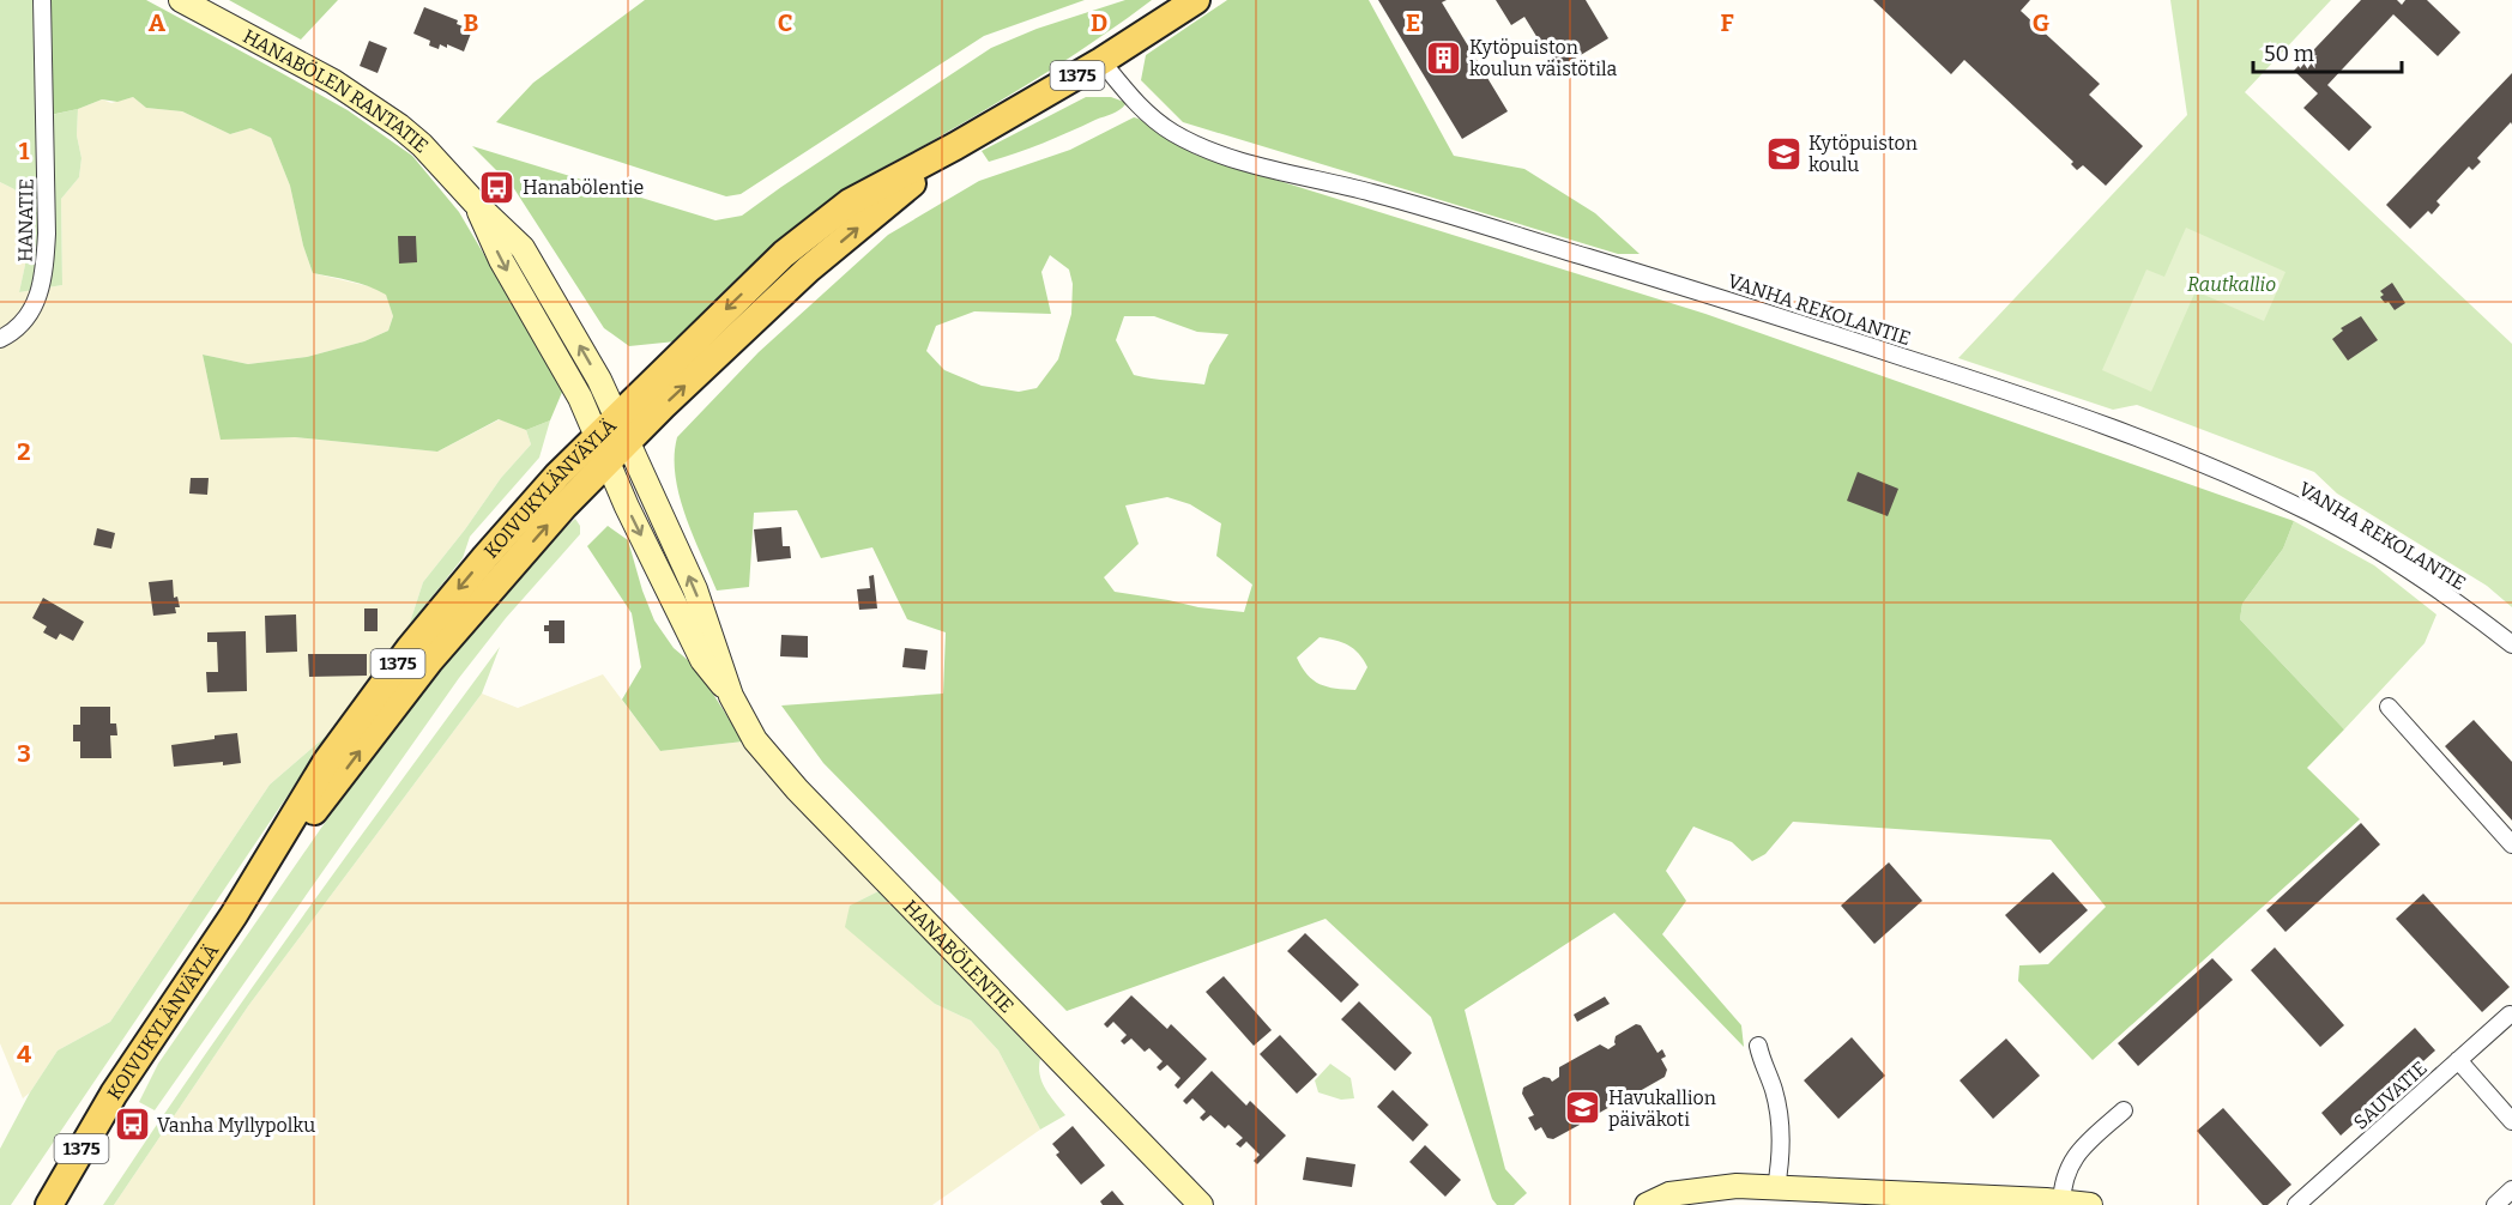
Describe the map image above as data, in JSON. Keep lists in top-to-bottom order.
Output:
{
  "streets": {
    "main road": ["1375", "KOIVUKYLÄNVÄYLÄ"],
    "street": [
      "HANABÖLEN RANTATIE",
      "HANATIE",
      "VANHA REKOLANTIE",
      "HANABÖLENTIE",
      "SAUVATIE"
    ]
  },
  "crossings": [
    ["HANABÖLEN RANTATIE", "KOIVUKYLÄNVÄYLÄ"],
    ["HANABÖLEN RANTATIE", "HANABÖLENTIE"],
    ["VANHA REKOLANTIE", "KOIVUKYLÄNVÄYLÄ"],
    ["KOIVUKYLÄNVÄYLÄ", "HANABÖLENTIE"]
  ],
  "parks": ["Rautkallio"],
  "places": {
    "building": ["Kytöpuiston koulun väistötila"],
    "school or university": ["Kytöpuiston koulu", "Havukallion päiväkoti"],
    "bus stop": ["Hanabölentie", "Vanha Myllypolku"]
  },
  "scale_bar": "50 m",
  "grid": {
    "columns": [
      "A",
      "B",
      "C",
      "D",
      "E",
      "F",
      "G"
    ],
    "rows": [
      "1",
      "2",
      "3",
      "4"
    ]
  }
}
